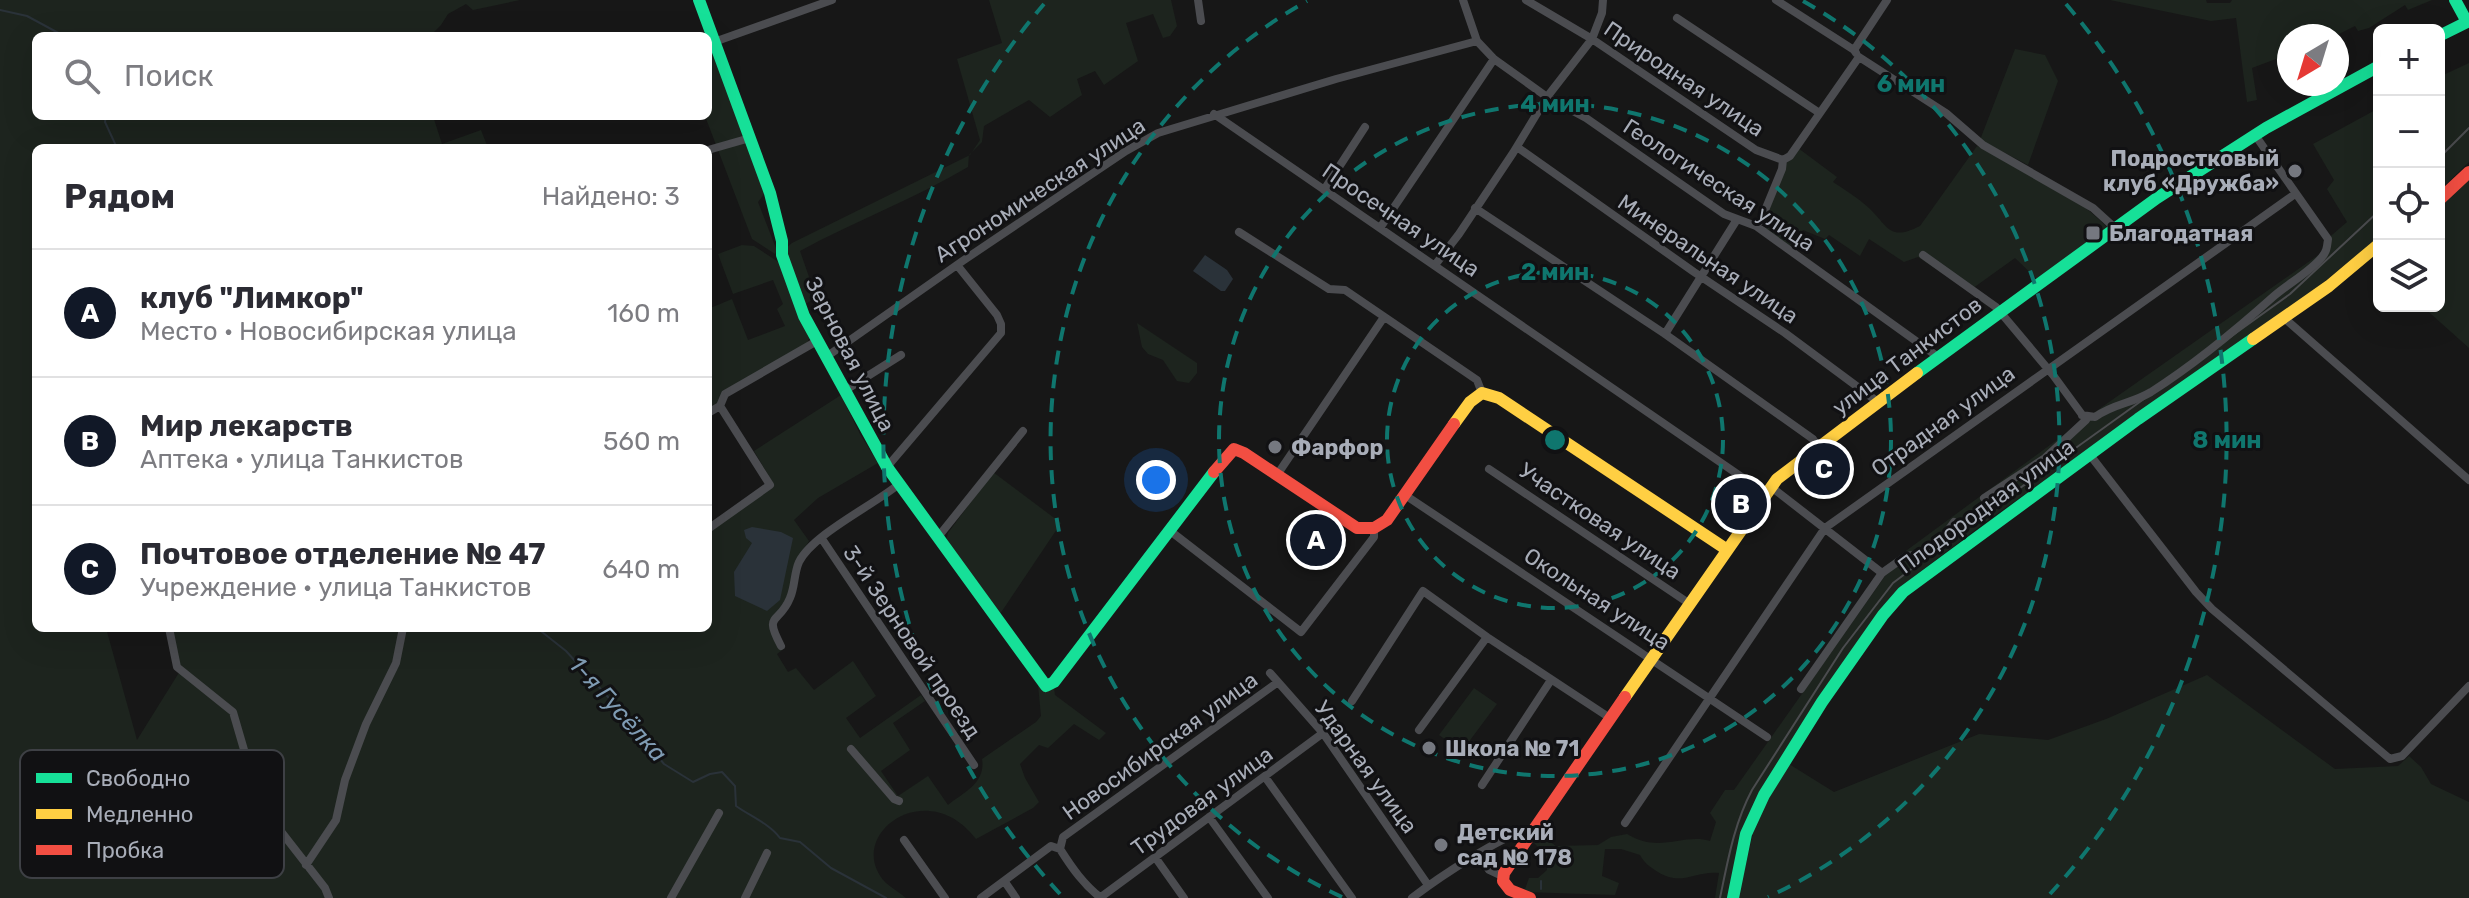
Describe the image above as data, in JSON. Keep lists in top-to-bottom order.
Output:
{
  "streets": {
    "main road": ["Зерновая улица", "улица Танкистов", "Плодородная улица"],
    "street": [
      "Природная улица",
      "Геологическая улица",
      "Агрономическая улица",
      "Просечная улица",
      "Минеральная улица",
      "Отрадная улица",
      "Участковая улица",
      "Окольная улица",
      "3-й Зерновой проезд",
      "Новосибирская улица",
      "Ударная улица",
      "Трудовая улица"
    ]
  },
  "crossings": [
    ["Геологическая улица", "Агрономическая улица"],
    ["Геологическая улица", "улица Танкистов"],
    ["Агрономическая улица", "Просечная улица"],
    ["Агрономическая улица", "Зерновая улица"],
    ["Просечная улица", "улица Танкистов"],
    ["Просечная улица", "Отрадная улица"],
    ["Минеральная улица", "улица Танкистов"],
    ["улица Танкистов", "Участковая улица"],
    ["улица Танкистов", "Окольная улица"],
    ["Отрадная улица", "Окольная улица"],
    ["Новосибирская улица", "Ударная улица"],
    ["Ударная улица", "Трудовая улица"]
  ],
  "water": ["1-я Гусёлка"],
  "places": {
    "other": [
      "Подростковый клуб «Дружба»",
      "Фарфор",
      "Школа № 71",
      "Детский сад № 178"
    ],
    "transit": ["Благодатная"]
  },
  "legend": ["Свободно", "Медленно", "Пробка"],
  "north": "bottom left",
  "page": {
    "map_buttons": ["+", "−"],
    "search": "Поиск",
    "heading": ["Рядом", "Найдено: 3"],
    "list": [
      {
        "mark": "A",
        "name": "клуб \"Лимкор\"",
        "note": "Место · Новосибирская улица",
        "value": "160 m"
      },
      {
        "mark": "B",
        "name": "Мир лекарств",
        "note": "Аптека · улица Танкистов",
        "value": "560 m"
      },
      {
        "mark": "C",
        "name": "Почтовое отделение № 47",
        "note": "Учреждение · улица Танкистов",
        "value": "640 m"
      }
    ],
    "pins": ["C", "B", "A"]
  },
  "rings": [
    "6 мин",
    "4 мин",
    "2 мин",
    "8 мин"
  ]
}
